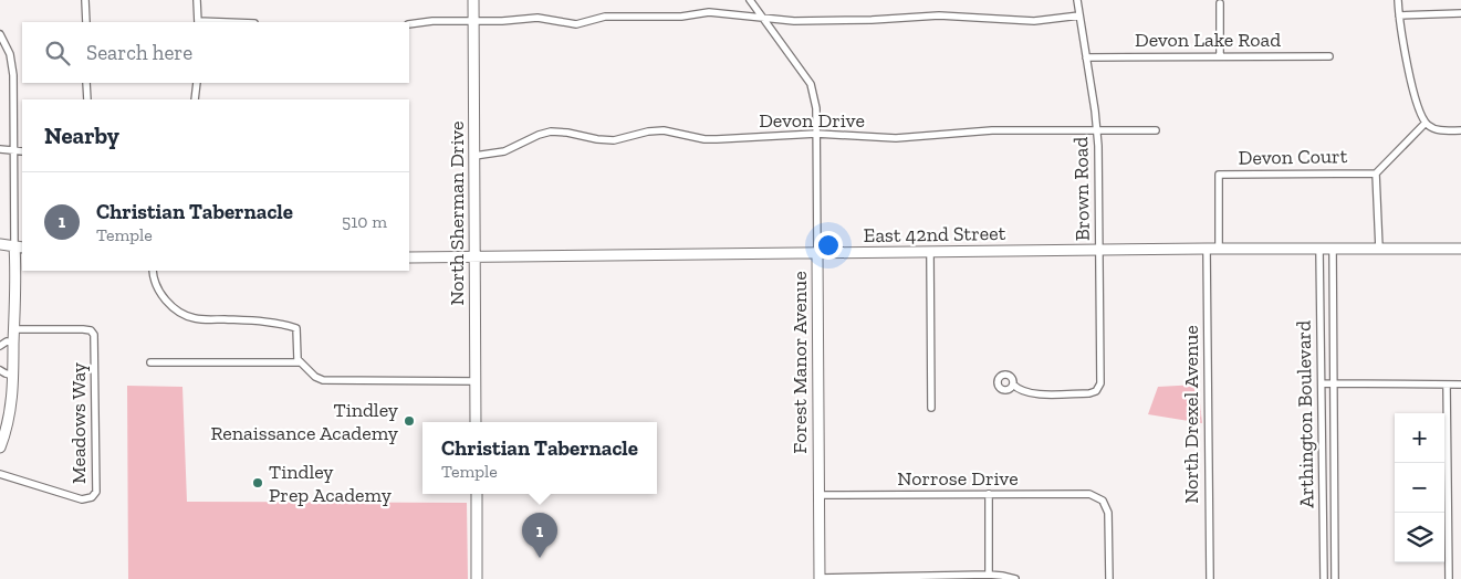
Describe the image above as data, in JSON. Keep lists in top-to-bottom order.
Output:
{
  "streets": {
    "street": [
      "Devon Lake Road",
      "Devon Drive",
      "Devon Court",
      "Brown Road",
      "North Sherman Drive",
      "East 42nd Street",
      "Forest Manor Avenue",
      "North Drexel Avenue",
      "Arthington Boulevard",
      "Meadows Way",
      "Norrose Drive"
    ]
  },
  "crossings": [
    ["Devon Lake Road", "Brown Road"],
    ["Devon Drive", "Brown Road"],
    ["Devon Drive", "North Sherman Drive"],
    ["Devon Drive", "Forest Manor Avenue"],
    ["Devon Court", "East 42nd Street"],
    ["Brown Road", "East 42nd Street"],
    ["North Sherman Drive", "East 42nd Street"],
    ["East 42nd Street", "Forest Manor Avenue"],
    ["East 42nd Street", "North Drexel Avenue"],
    ["East 42nd Street", "Arthington Boulevard"],
    ["Forest Manor Avenue", "Norrose Drive"]
  ],
  "places": ["Tindley Renaissance Academy", "Tindley Prep Academy"],
  "page": {
    "search": "Search here",
    "heading": "Nearby",
    "list": [
      {
        "mark": "1",
        "name": "Christian Tabernacle",
        "note": "Temple",
        "value": "510 m"
      }
    ],
    "map_buttons": ["+", "−"],
    "popup": ["Christian Tabernacle", "Temple"],
    "pins": "1"
  }
}
